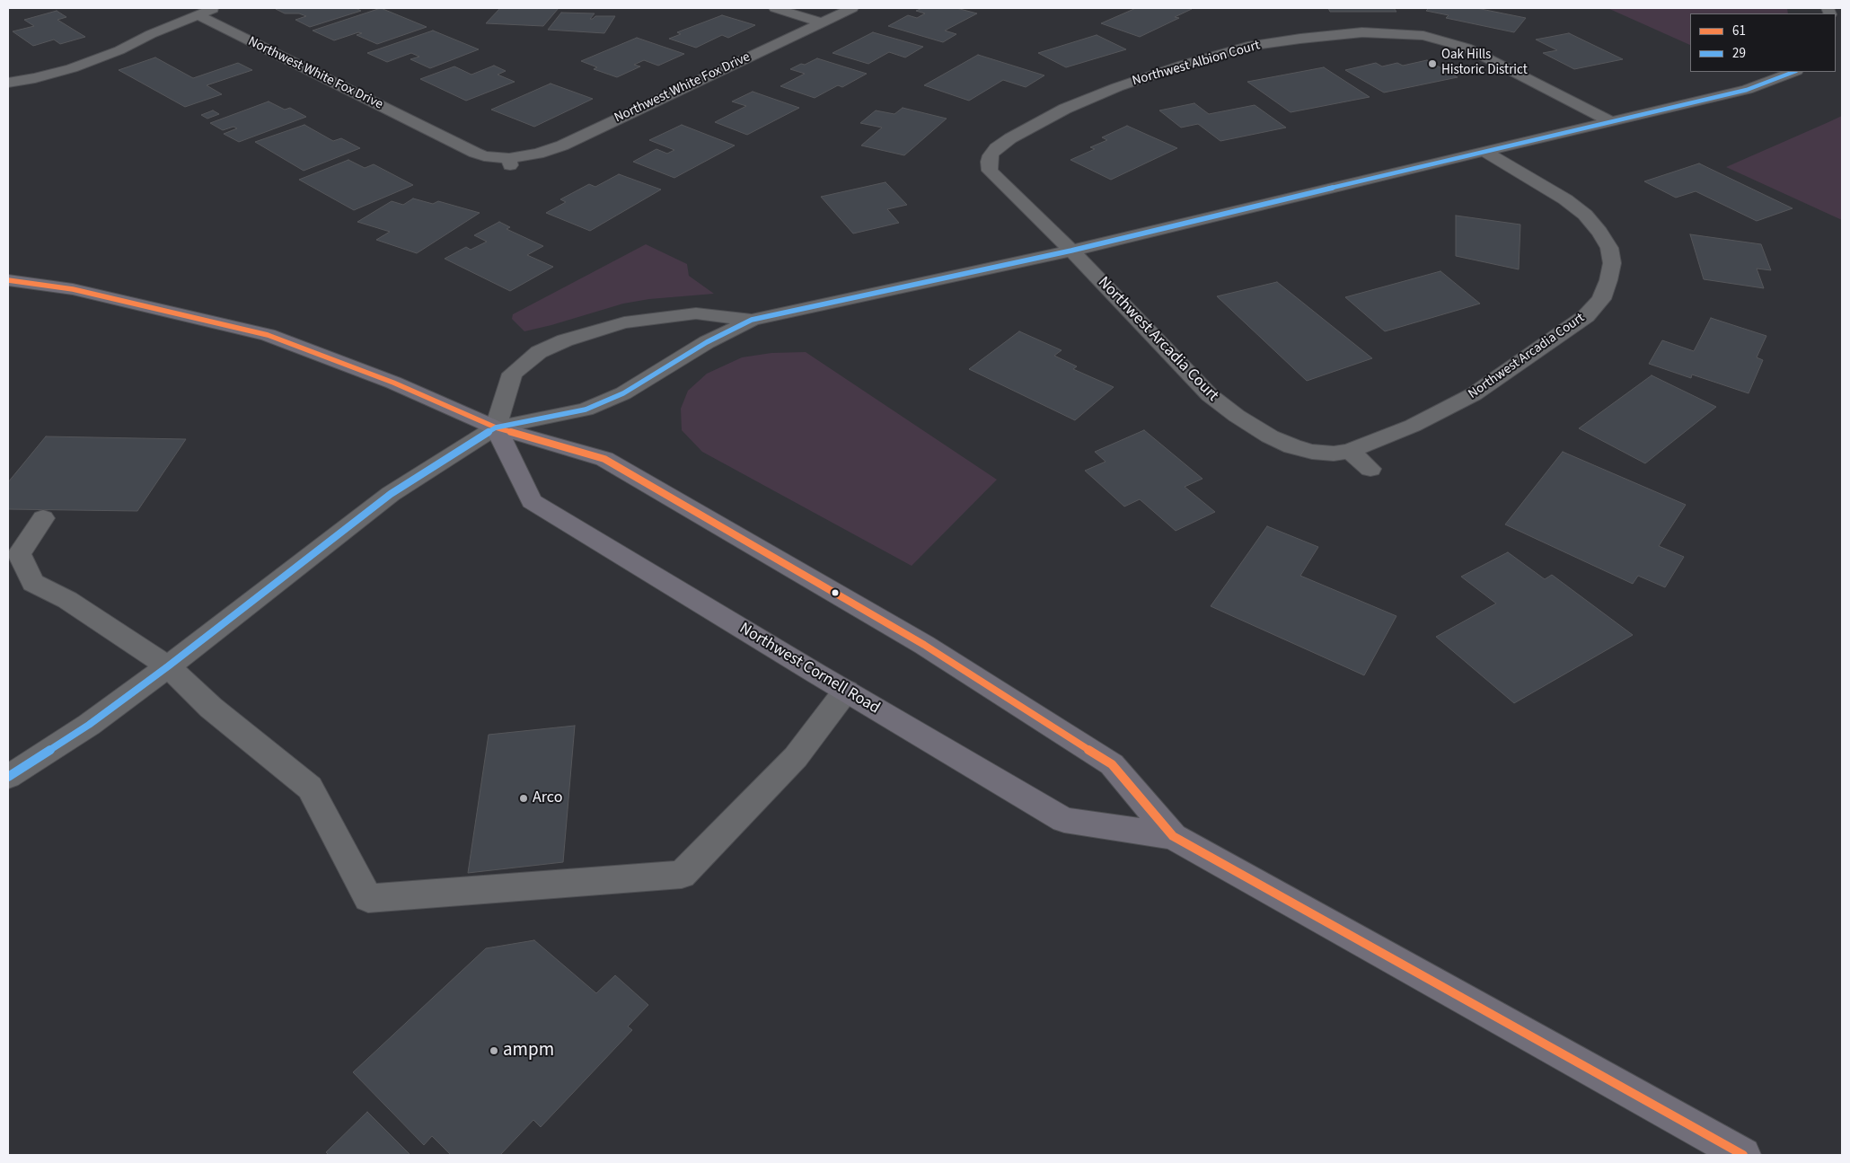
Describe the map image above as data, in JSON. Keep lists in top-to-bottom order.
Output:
{
  "streets": {
    "main road": ["Northwest Cornell Road"],
    "street": ["Northwest Albion Court", "Northwest White Fox Drive", "Northwest Arcadia Court"]
  },
  "crossings": [
    ["Northwest Albion Court", "Northwest Arcadia Court"]
  ],
  "places": ["Oak Hills Historic District", "Arco", "ampm"],
  "lines": ["transit line 29", "transit line 61"],
  "legend": ["61", "29"]
}
